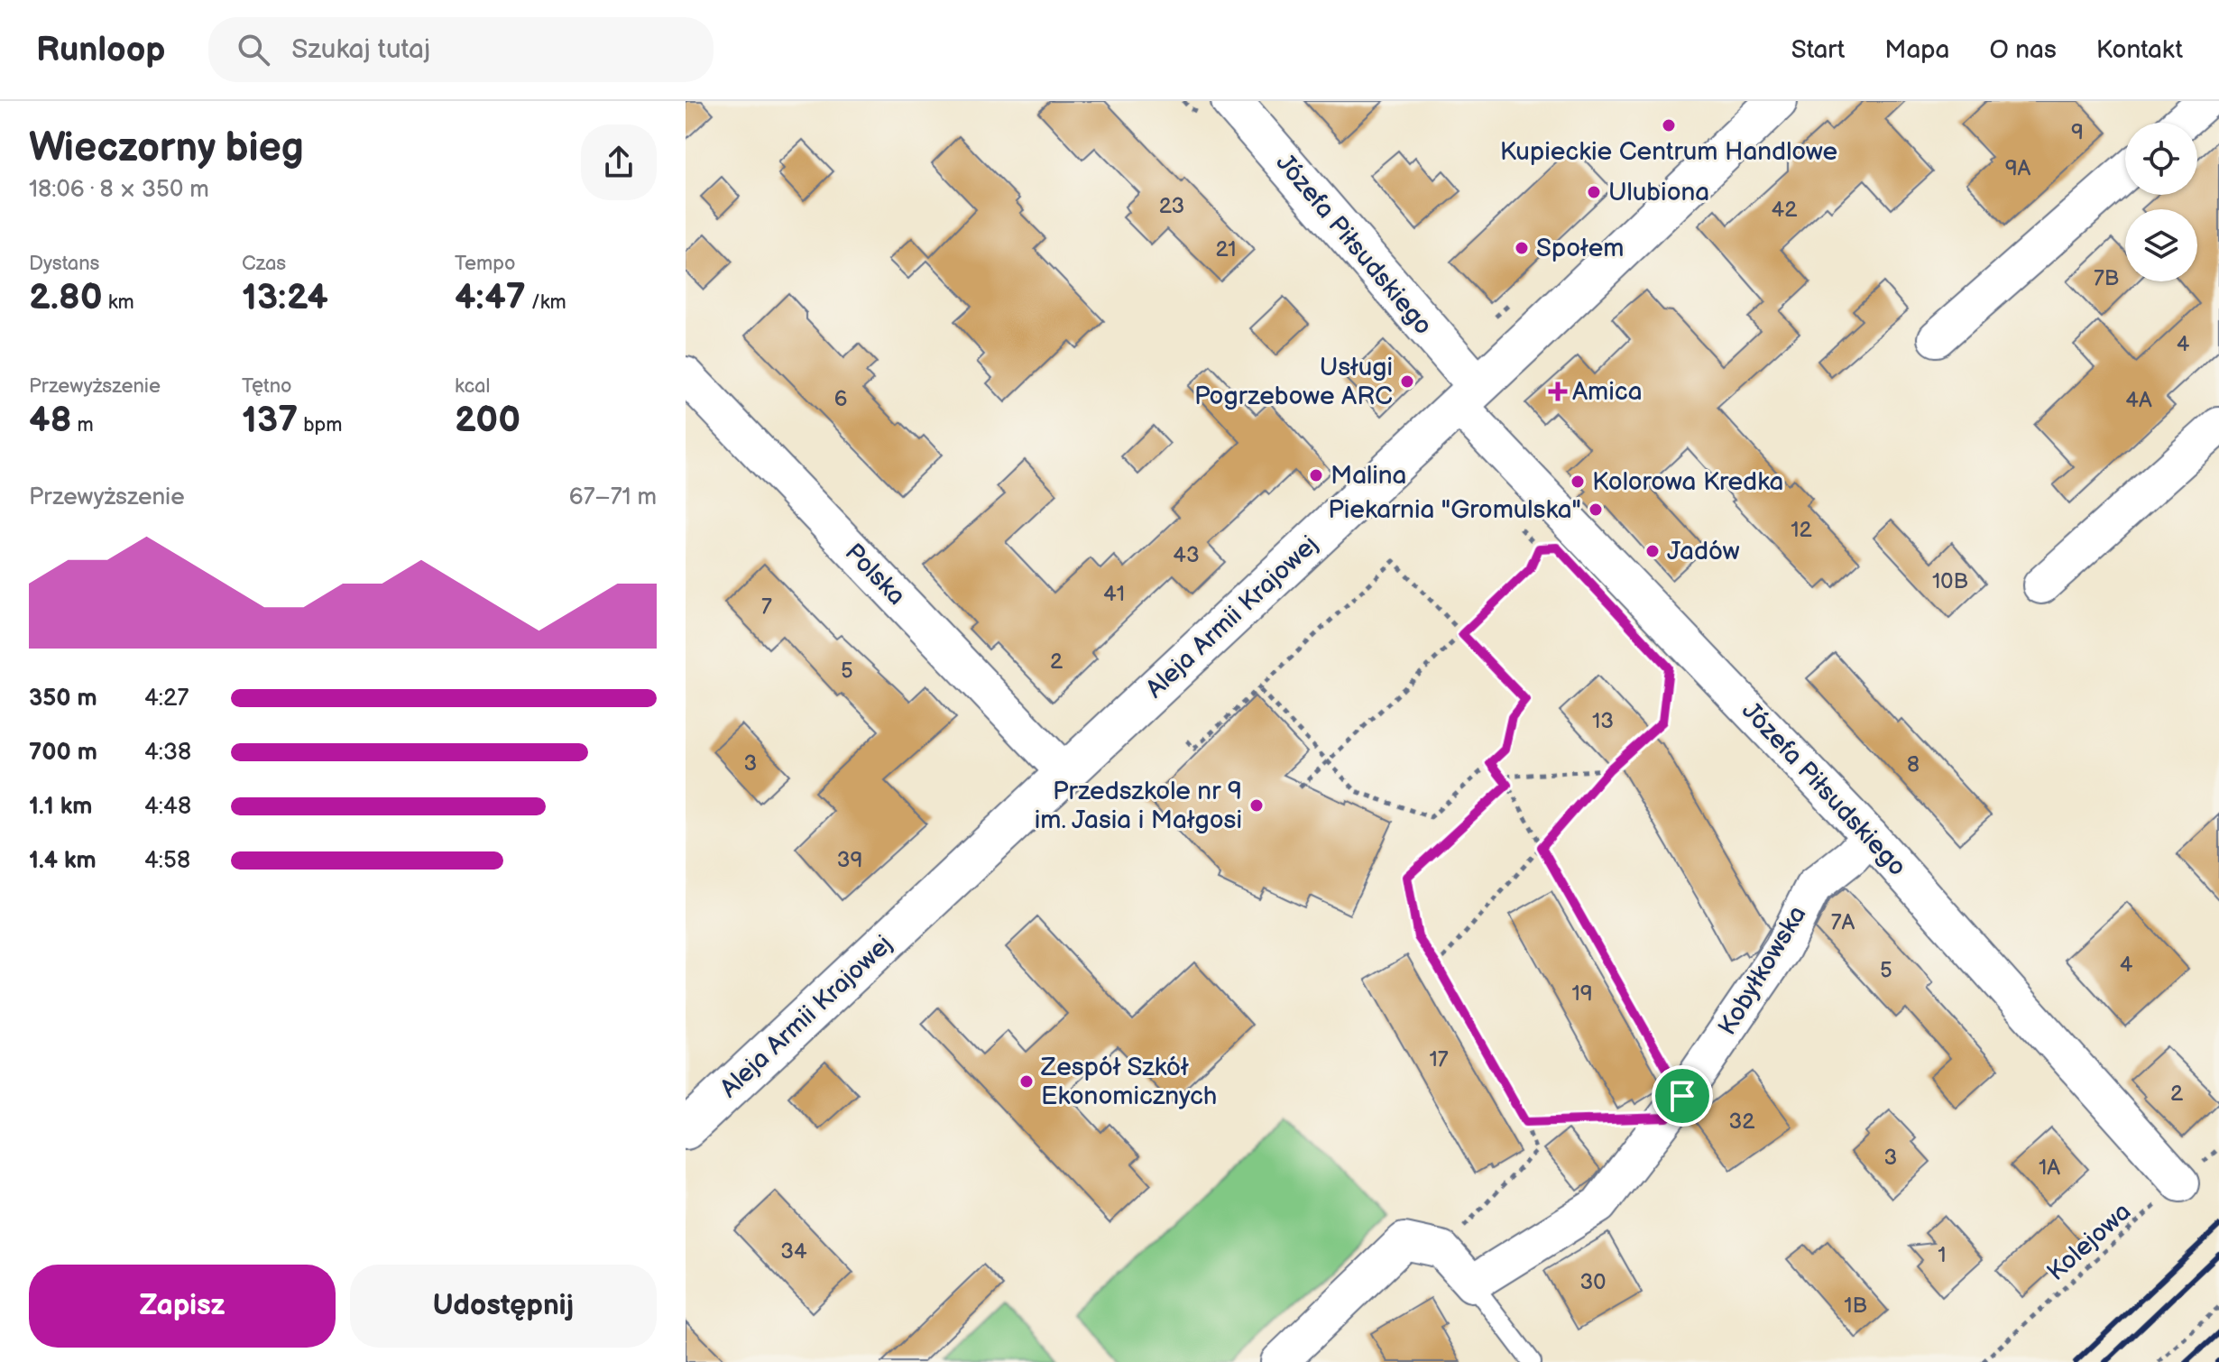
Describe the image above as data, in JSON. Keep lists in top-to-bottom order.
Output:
{
  "streets": {
    "street": [
      "Józefa Piłsudskiego",
      "Polska",
      "Aleja Armii Krajowej",
      "Kobyłkowska"
    ],
    "path": ["Kolejowa"]
  },
  "crossings": [
    ["Józefa Piłsudskiego", "Aleja Armii Krajowej"],
    ["Józefa Piłsudskiego", "Kobyłkowska"],
    ["Józefa Piłsudskiego", "Kolejowa"],
    ["Polska", "Aleja Armii Krajowej"]
  ],
  "places": {
    "other": [
      "Kupieckie Centrum Handlowe",
      "Ulubiona",
      "Społem",
      "Usługi Pogrzebowe ARC",
      "Malina",
      "Kolorowa Kredka",
      "Piekarnia \"Gromulska\"",
      "Jadów",
      "Przedszkole nr 9 im. Jasia i Małgosi",
      "Zespół Szkół Ekonomicznych"
    ],
    "health": ["Amica"]
  },
  "house_numbers": [
    "9",
    "9A",
    "23",
    "42",
    "21",
    "7B",
    "4",
    "6",
    "4A",
    "12",
    "43",
    "10B",
    "41",
    "7",
    "2",
    "5",
    "13",
    "3",
    "8",
    "39",
    "7A",
    "4",
    "5",
    "19",
    "17",
    "2",
    "32",
    "3",
    "1A",
    "34",
    "1",
    "30",
    "1B"
  ],
  "page": {
    "header": "Runloop",
    "search": "Szukaj tutaj",
    "nav": [
      "Start",
      "Mapa",
      "O nas",
      "Kontakt"
    ],
    "heading": ["Wieczorny bieg", "18:06 · 8 × 350 m"],
    "stats": [
      ["Dystans", "2.80 km"],
      ["Czas", "13:24"],
      ["Tempo", "4:47 /km"],
      ["Przewyższenie", "48 m"],
      ["Tętno", "137 bpm"],
      ["kcal", "200"]
    ],
    "chart": ["Przewyższenie", "67–71 m"],
    "list": [
      {
        "name": "350 m",
        "note": "4:27"
      },
      {
        "name": "700 m",
        "note": "4:38"
      },
      {
        "name": "1.1 km",
        "note": "4:48"
      },
      {
        "name": "1.4 km",
        "note": "4:58"
      }
    ],
    "buttons": ["Zapisz", "Udostępnij"]
  }
}
